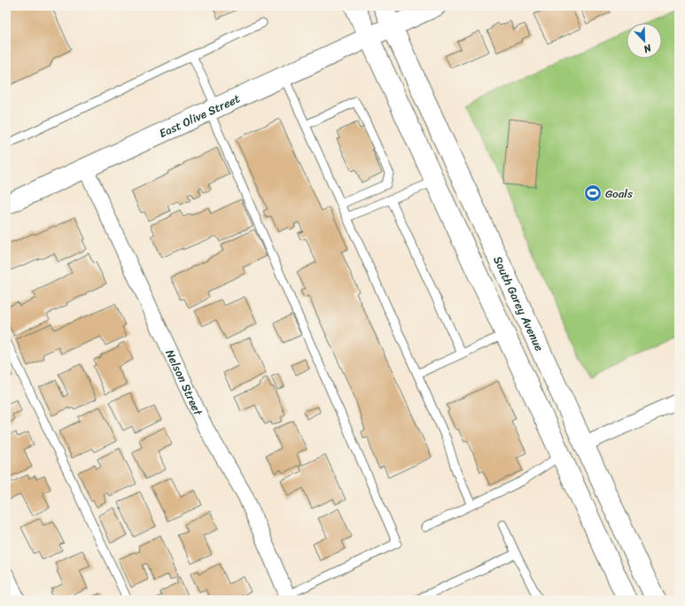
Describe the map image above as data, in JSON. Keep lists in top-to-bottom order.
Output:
{
  "streets": {
    "main road": ["East Olive Street", "South Garey Avenue"],
    "street": ["Nelson Street"]
  },
  "crossings": [
    ["East Olive Street", "South Garey Avenue"],
    ["East Olive Street", "Nelson Street"]
  ],
  "places": {
    "sports": ["Goals"]
  },
  "north": "bottom right"
}
